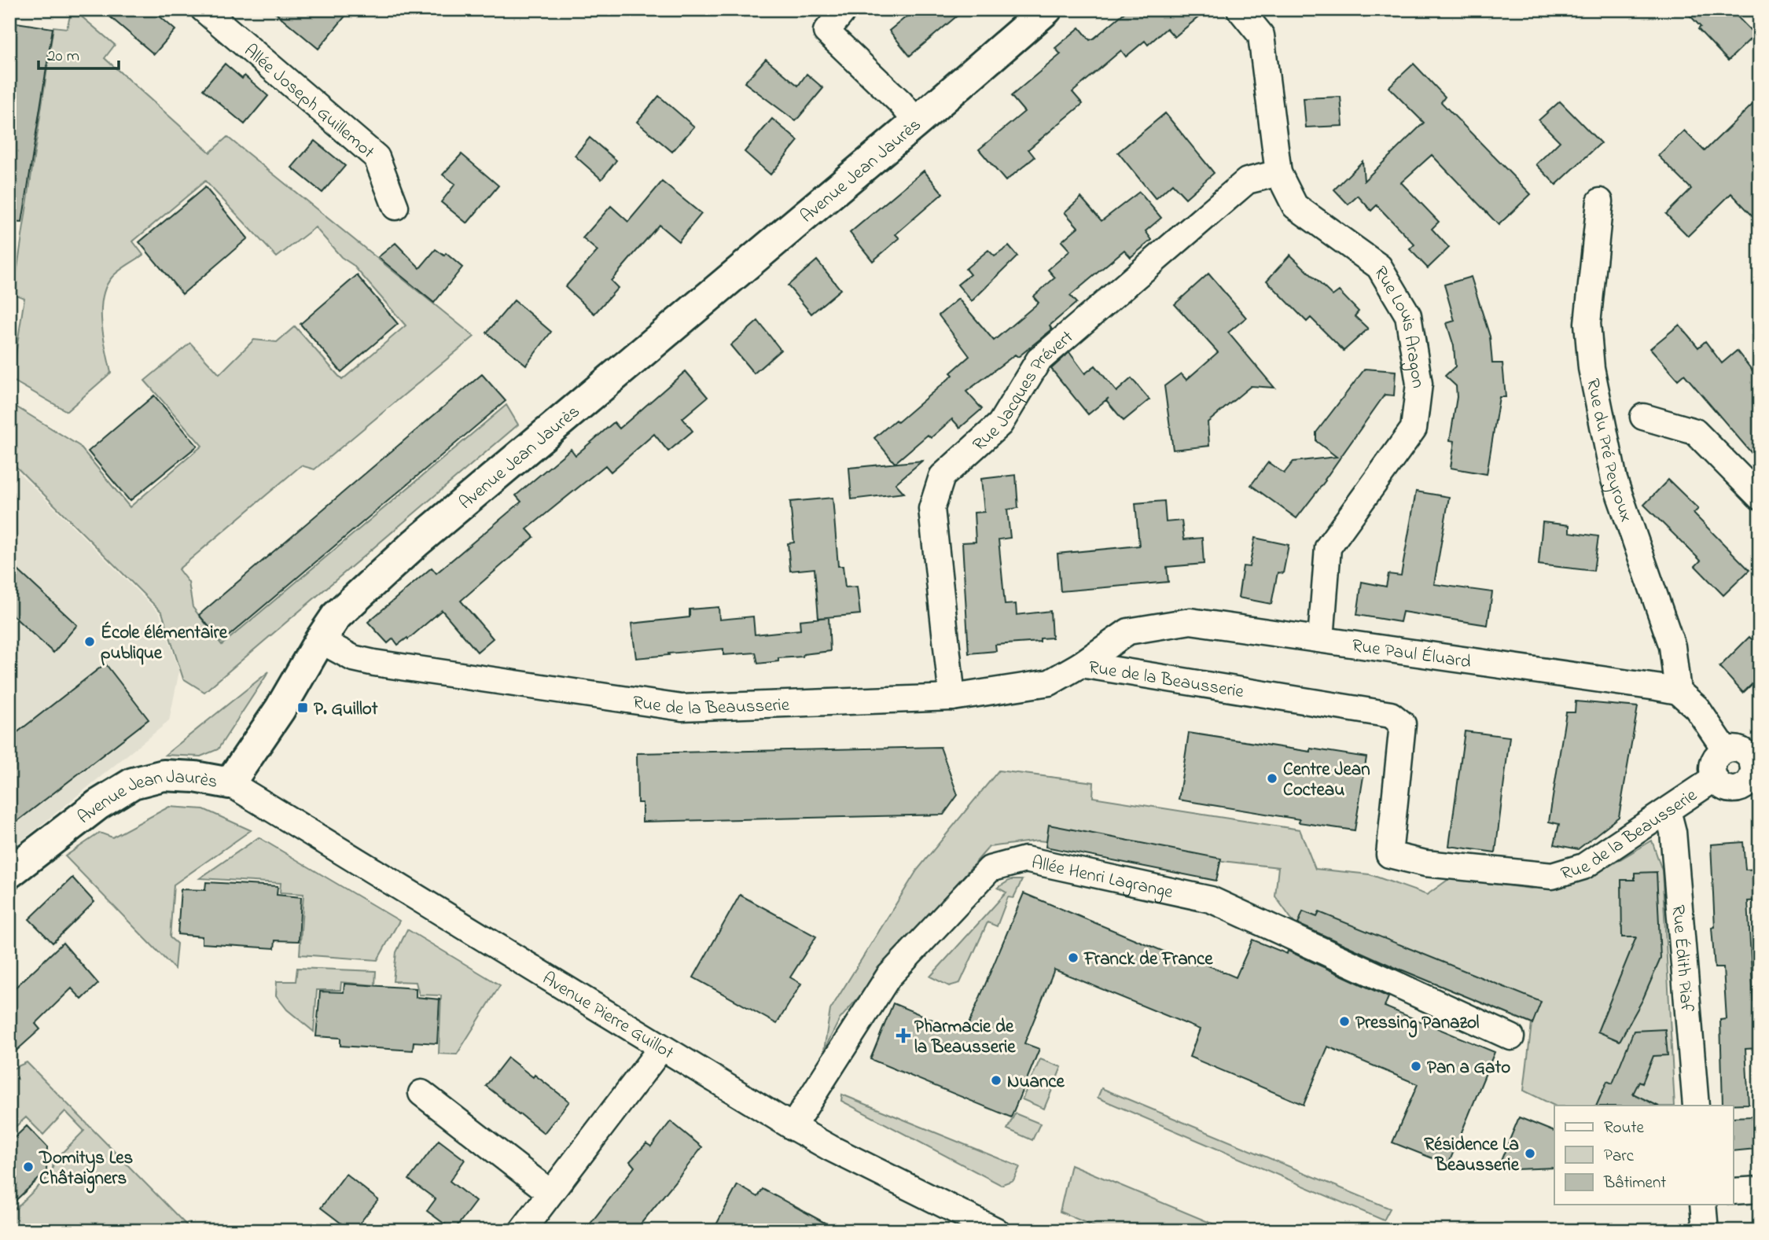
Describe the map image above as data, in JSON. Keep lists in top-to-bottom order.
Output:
{
  "streets": {
    "main road": ["Avenue Jean Jaurès"],
    "street": [
      "Allée Joseph Guillemot",
      "Rue Louis Aragon",
      "Rue Jacques Prévert",
      "Rue du Pré Peyroux",
      "Rue Paul Éluard",
      "Rue de la Beausserie",
      "Allée Henri Lagrange",
      "Rue Édith Piaf",
      "Avenue Pierre Guillot"
    ]
  },
  "crossings": [
    ["Avenue Jean Jaurès", "Rue de la Beausserie"],
    ["Avenue Jean Jaurès", "Avenue Pierre Guillot"],
    ["Rue Louis Aragon", "Rue Jacques Prévert"],
    ["Rue Louis Aragon", "Rue Paul Éluard"],
    ["Rue Jacques Prévert", "Rue de la Beausserie"],
    ["Rue du Pré Peyroux", "Rue Paul Éluard"],
    ["Rue Paul Éluard", "Rue de la Beausserie"],
    ["Rue de la Beausserie", "Rue Édith Piaf"],
    ["Allée Henri Lagrange", "Avenue Pierre Guillot"]
  ],
  "places": {
    "other": [
      "École élémentaire publique",
      "Centre Jean Cocteau",
      "Franck de France",
      "Pressing Panazol",
      "Pan a Gato",
      "Nuance",
      "Résidence La Beausserie",
      "Domitys Les Châtaigners"
    ],
    "transit": ["P. Guillot"],
    "health": ["Pharmacie de la Beausserie"]
  },
  "legend": ["Route", "Parc", "Bâtiment"],
  "scale_bar": "20 m"
}
